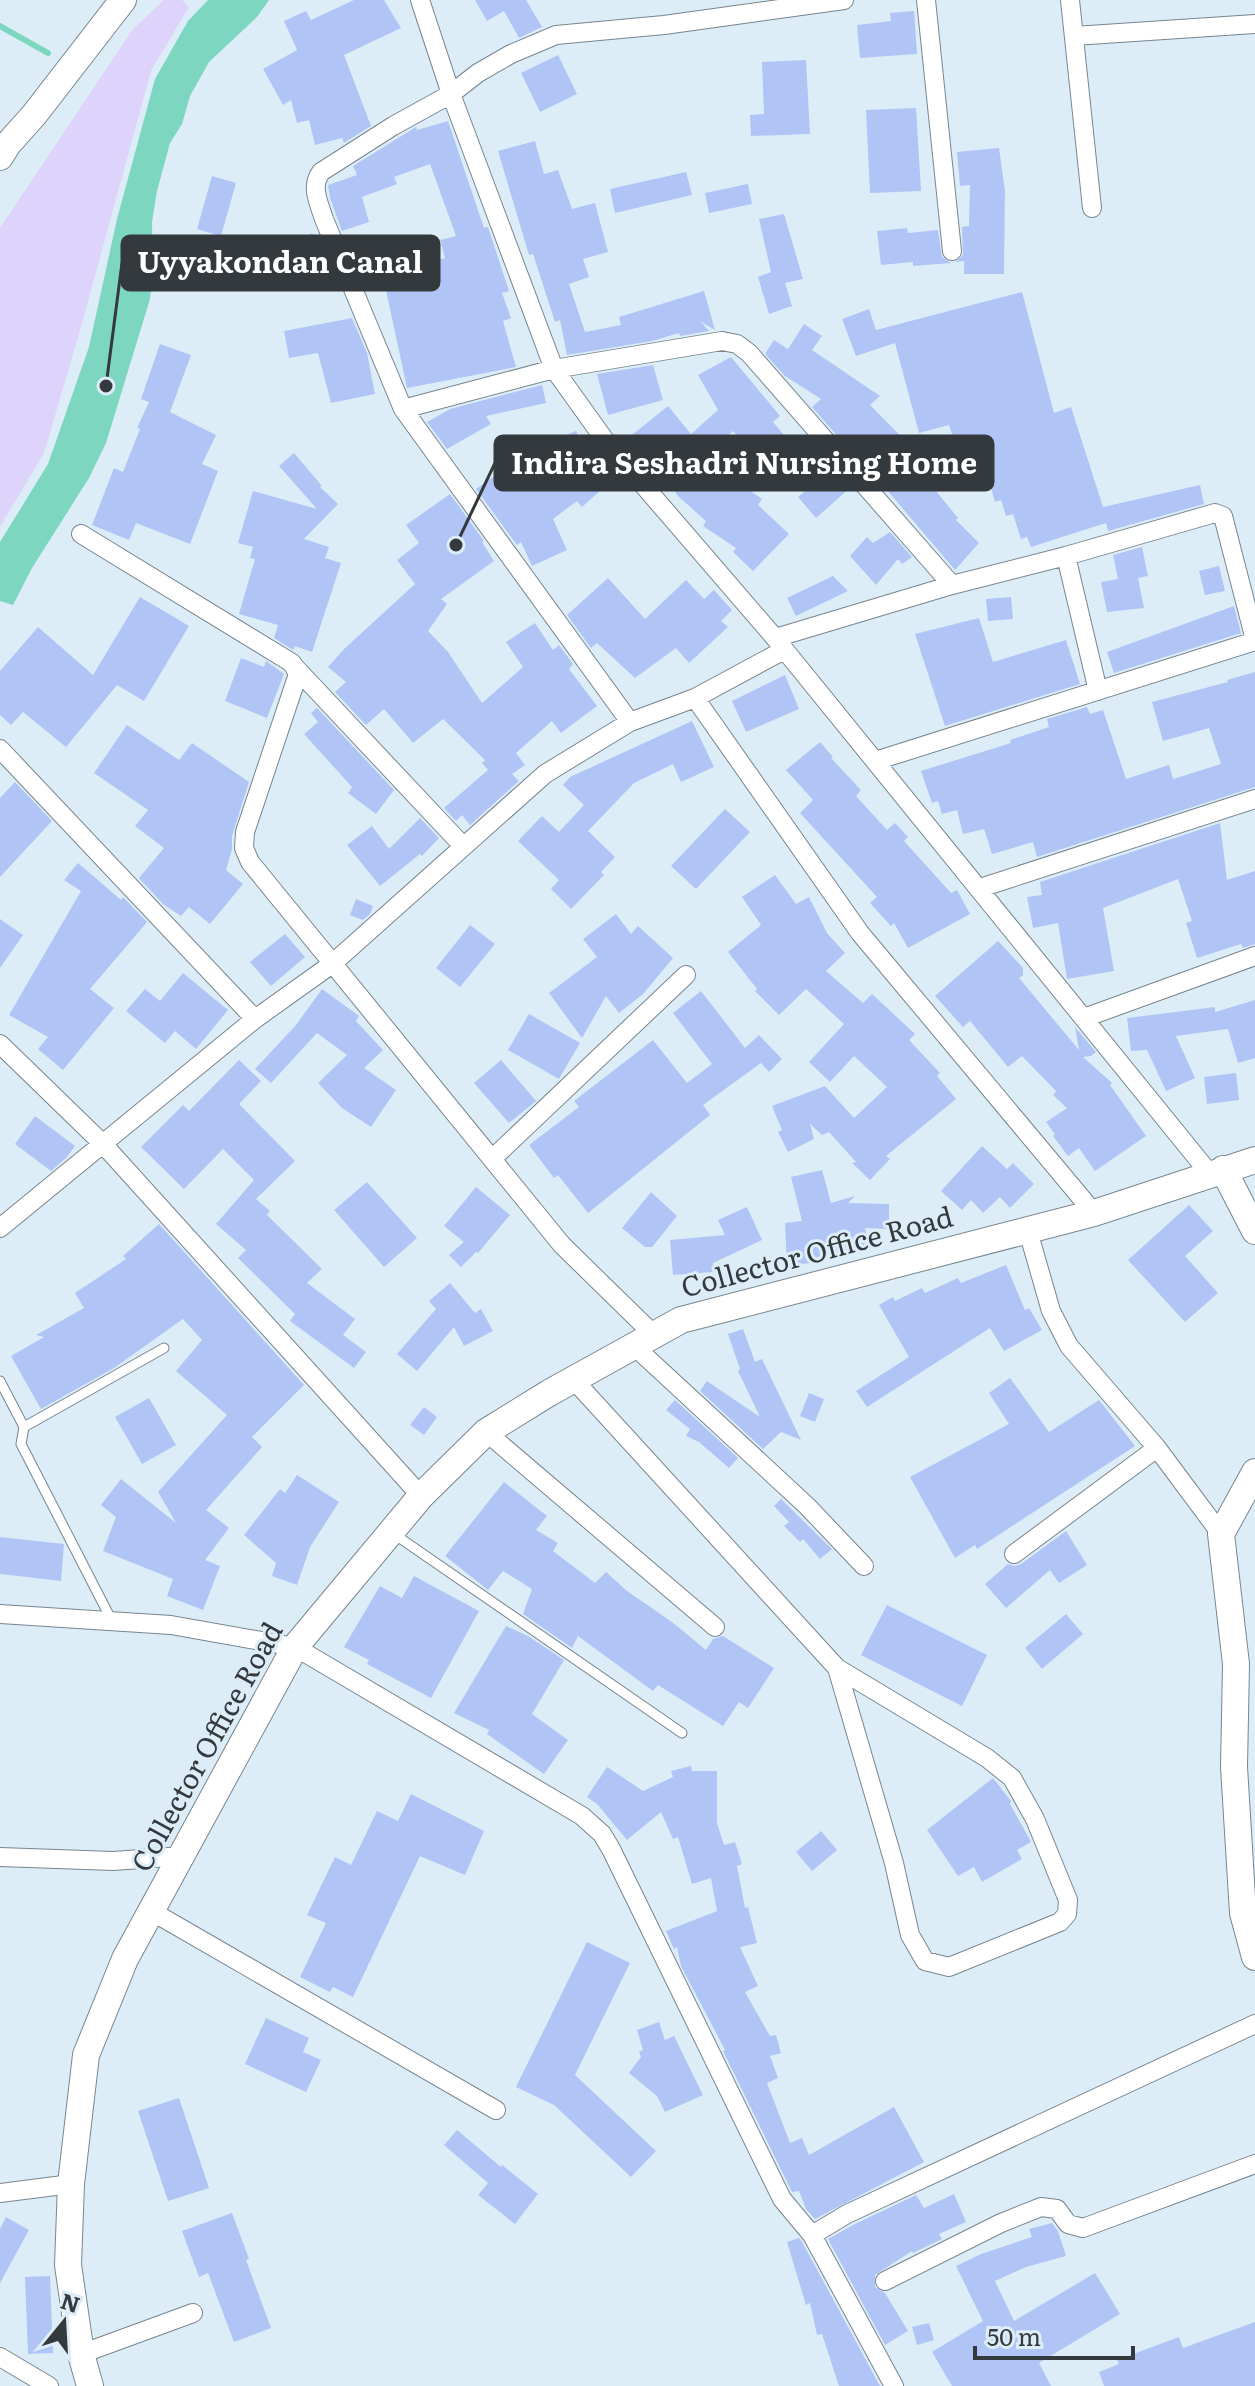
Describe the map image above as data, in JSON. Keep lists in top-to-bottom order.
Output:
{
  "streets": {
    "main road": ["Collector Office Road"]
  },
  "places": ["Uyyakondan Canal", "Indira Seshadri Nursing Home"],
  "scale_bar": "50 m",
  "north": "top"
}
